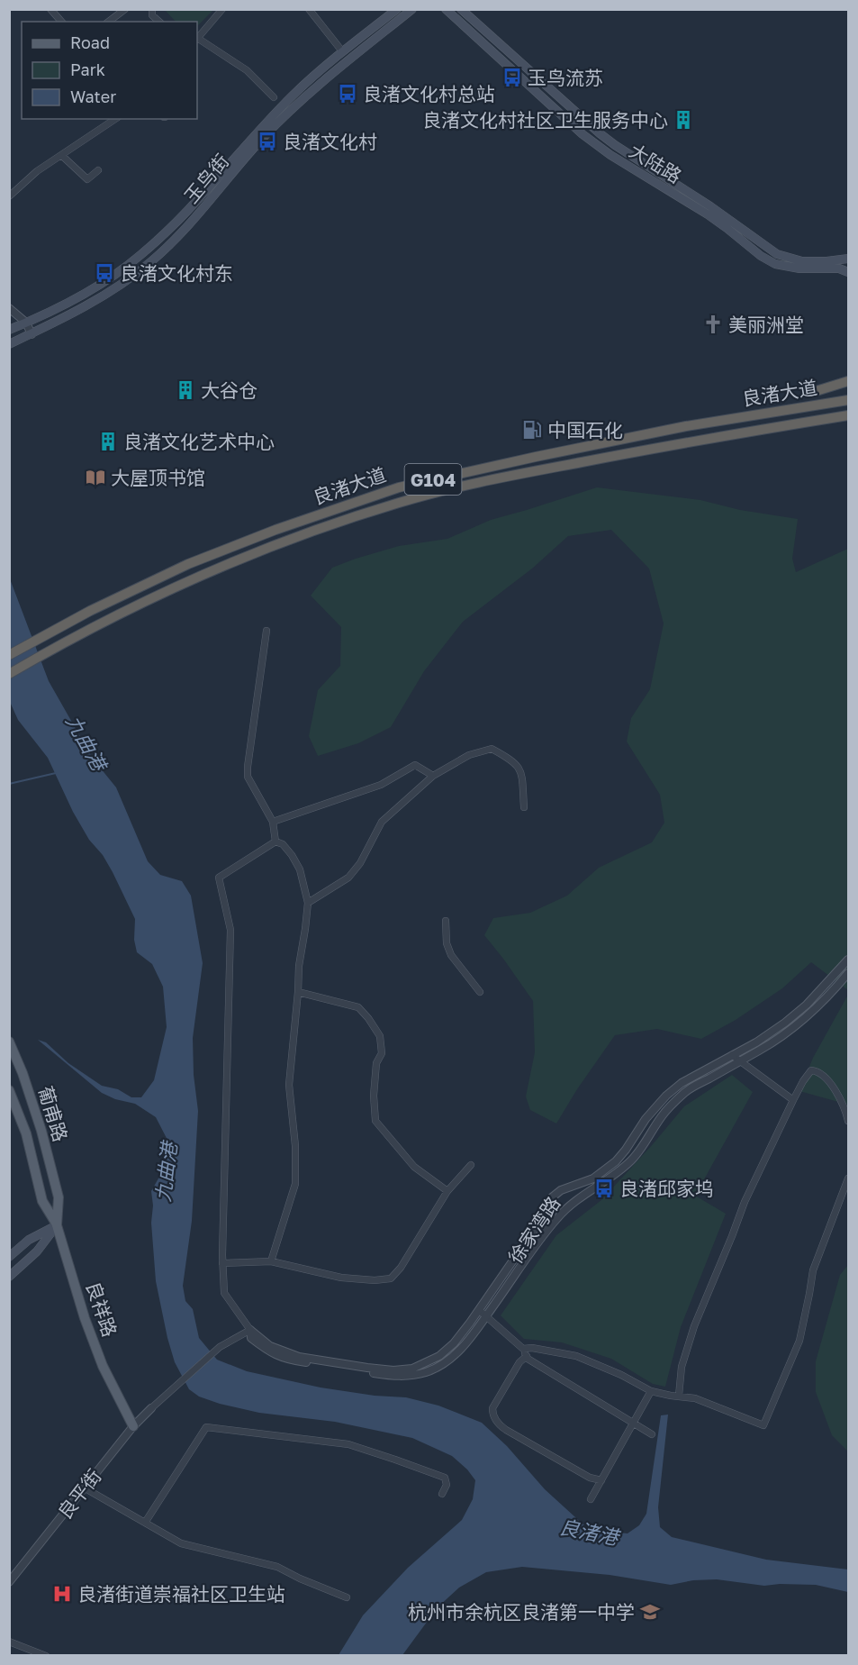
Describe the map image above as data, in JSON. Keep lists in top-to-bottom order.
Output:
{
  "streets": {
    "highway": ["良渚大道", "G104"],
    "main road": [
      "大陆路",
      "玉鸟街",
      "葡甫路",
      "良祥路"
    ],
    "street": ["徐家湾路", "良平街"]
  },
  "crossings": [
    ["葡甫路", "良祥路"],
    ["良祥路", "良平街"]
  ],
  "water": ["九曲港", "良渚港"],
  "places": {
    "bus stop": [
      "玉鸟流苏",
      "良渚文化村总站",
      "良渚文化村",
      "良渚文化村东",
      "良渚邱家坞"
    ],
    "building": ["良渚文化村社区卫生服务中心", "大谷仓", "良渚文化艺术中心"],
    "church": ["美丽洲堂"],
    "fuel station": ["中国石化"],
    "library": ["大屋顶书馆"],
    "hospital": ["良渚街道崇福社区卫生站"],
    "school or university": ["杭州市余杭区良渚第一中学"]
  },
  "legend": ["Road", "Park", "Water"]
}
